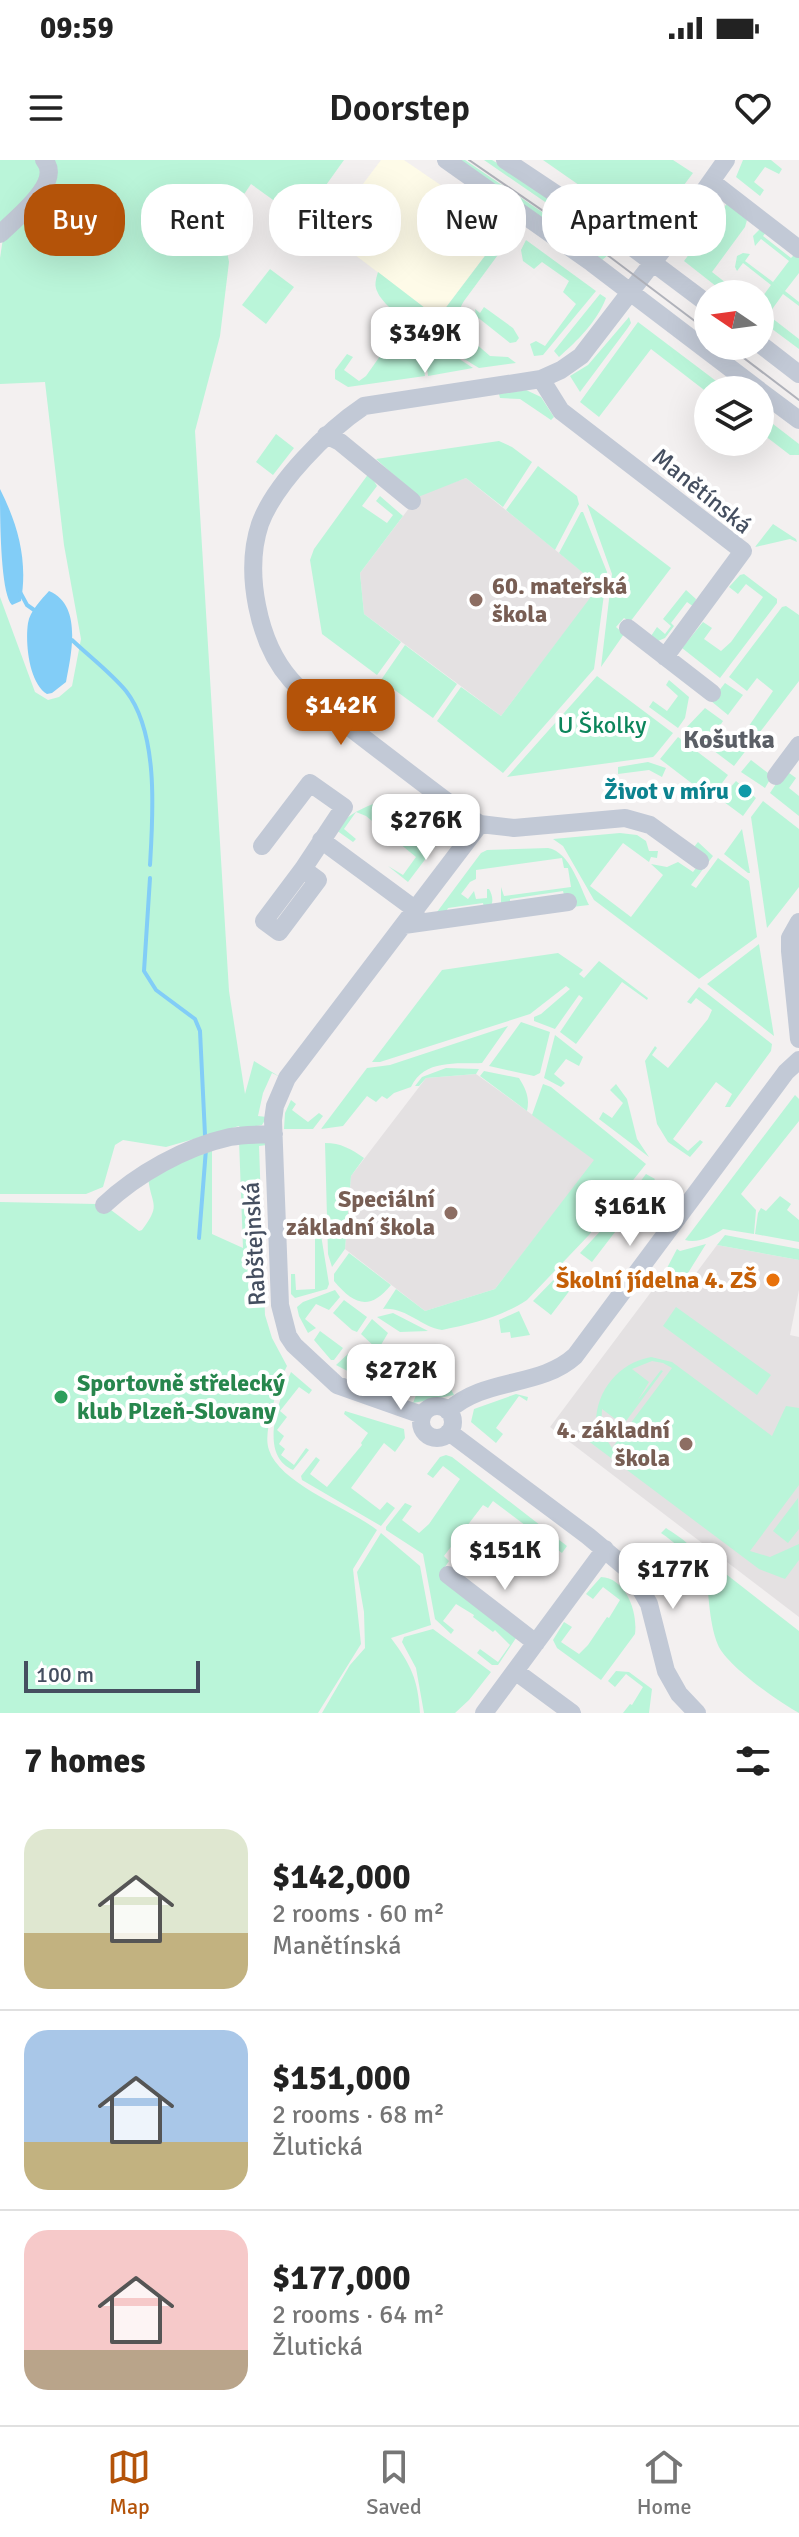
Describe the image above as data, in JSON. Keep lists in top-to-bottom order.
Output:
{
  "streets": {
    "street": ["Manětínská", "Rabštejnská"]
  },
  "districts": ["Košutka"],
  "parks": ["U Školky"],
  "places": [
    "60. mateřská škola",
    "Život v míru",
    "Speciální základní škola",
    "Školní jídelna 4. ZŠ",
    "Sportovně střelecký klub Plzeň-Slovany",
    "4. základní škola"
  ],
  "scale_bar": "100 m",
  "north": "left",
  "page": {
    "status": "09:59",
    "header": "Doorstep",
    "chip": [
      "Buy",
      "Rent",
      "Filters",
      "New",
      "Apartment"
    ],
    "price": [
      "$349K",
      "$142K",
      "$276K",
      "$161K",
      "$272K",
      "$151K",
      "$177K"
    ],
    "scale": "100 m",
    "heading": "7 homes",
    "list": [
      {
        "name": "$142,000",
        "note": "2 rooms · 60 m² · Manětínská"
      },
      {
        "name": "$151,000",
        "note": "2 rooms · 68 m² · Žlutická"
      },
      {
        "name": "$177,000",
        "note": "2 rooms · 64 m² · Žlutická"
      }
    ],
    "tabs": ["Map", "Saved", "Home"]
  }
}
